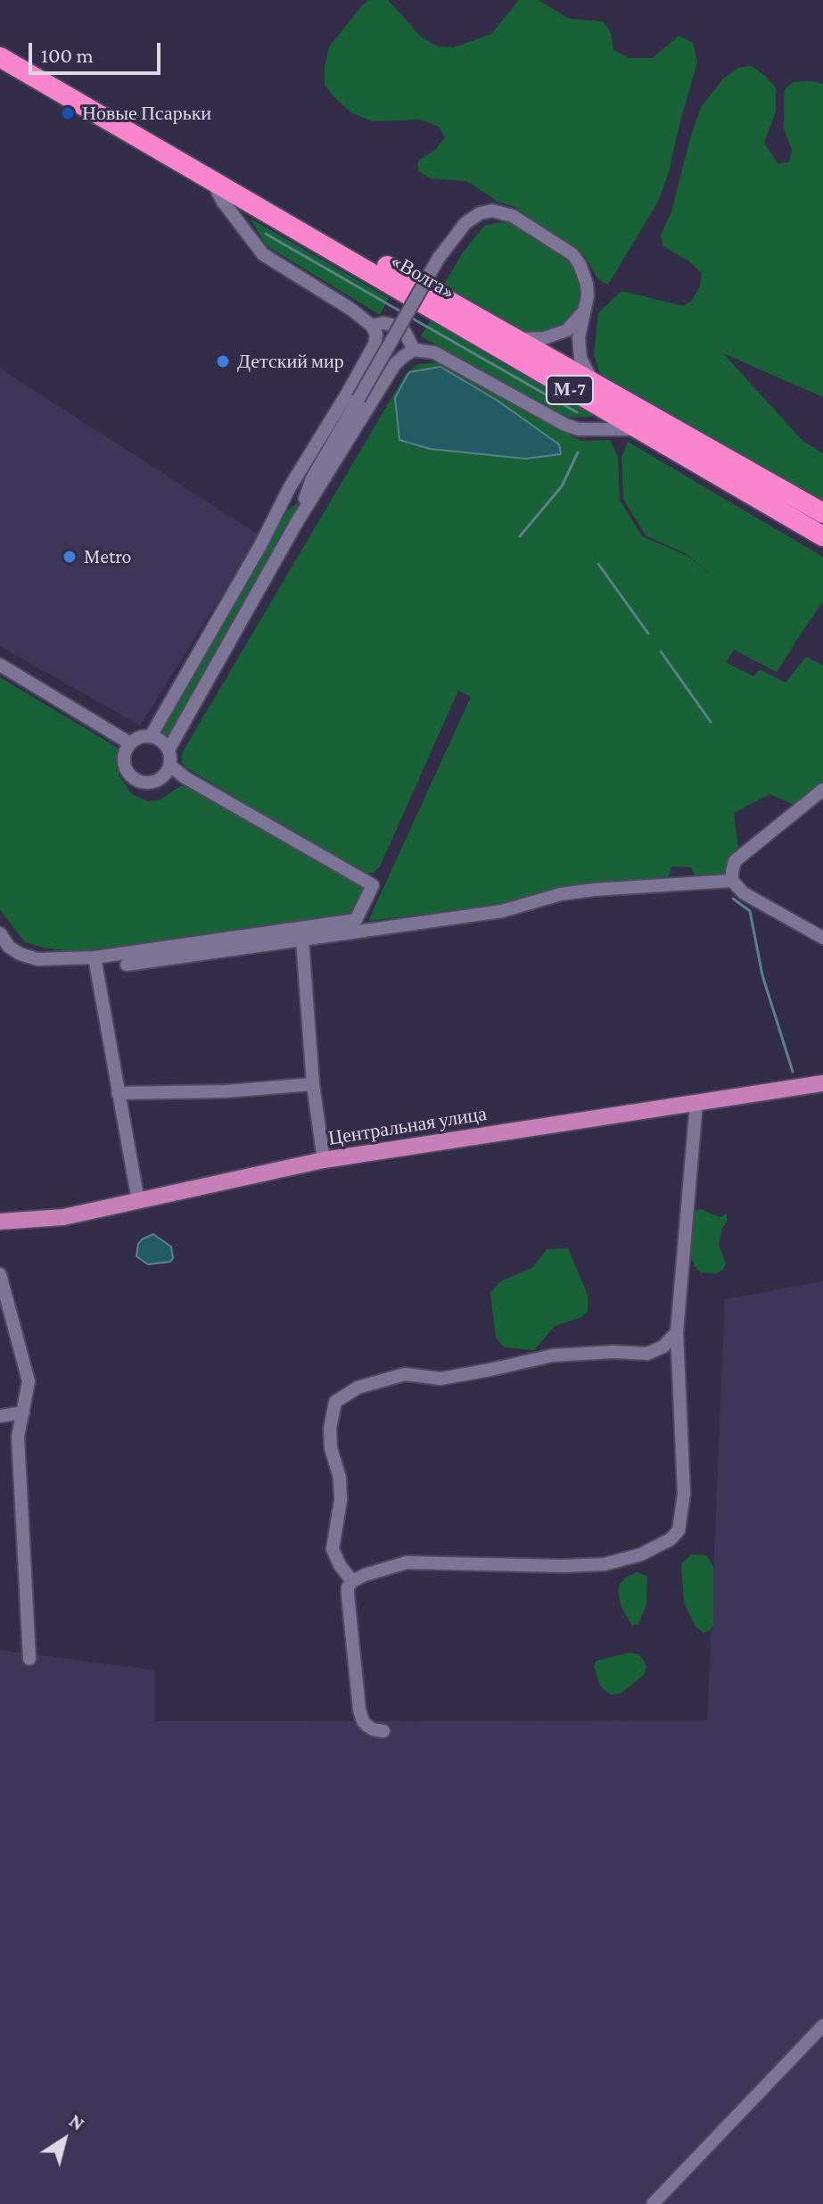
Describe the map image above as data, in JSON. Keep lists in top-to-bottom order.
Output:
{
  "streets": {
    "highway": ["«Волга»", "М-7"],
    "main road": ["Центральная улица"]
  },
  "places": ["Новые Псарьки", "Детский мир", "Metro"],
  "scale_bar": "100 m",
  "north": "top right"
}
